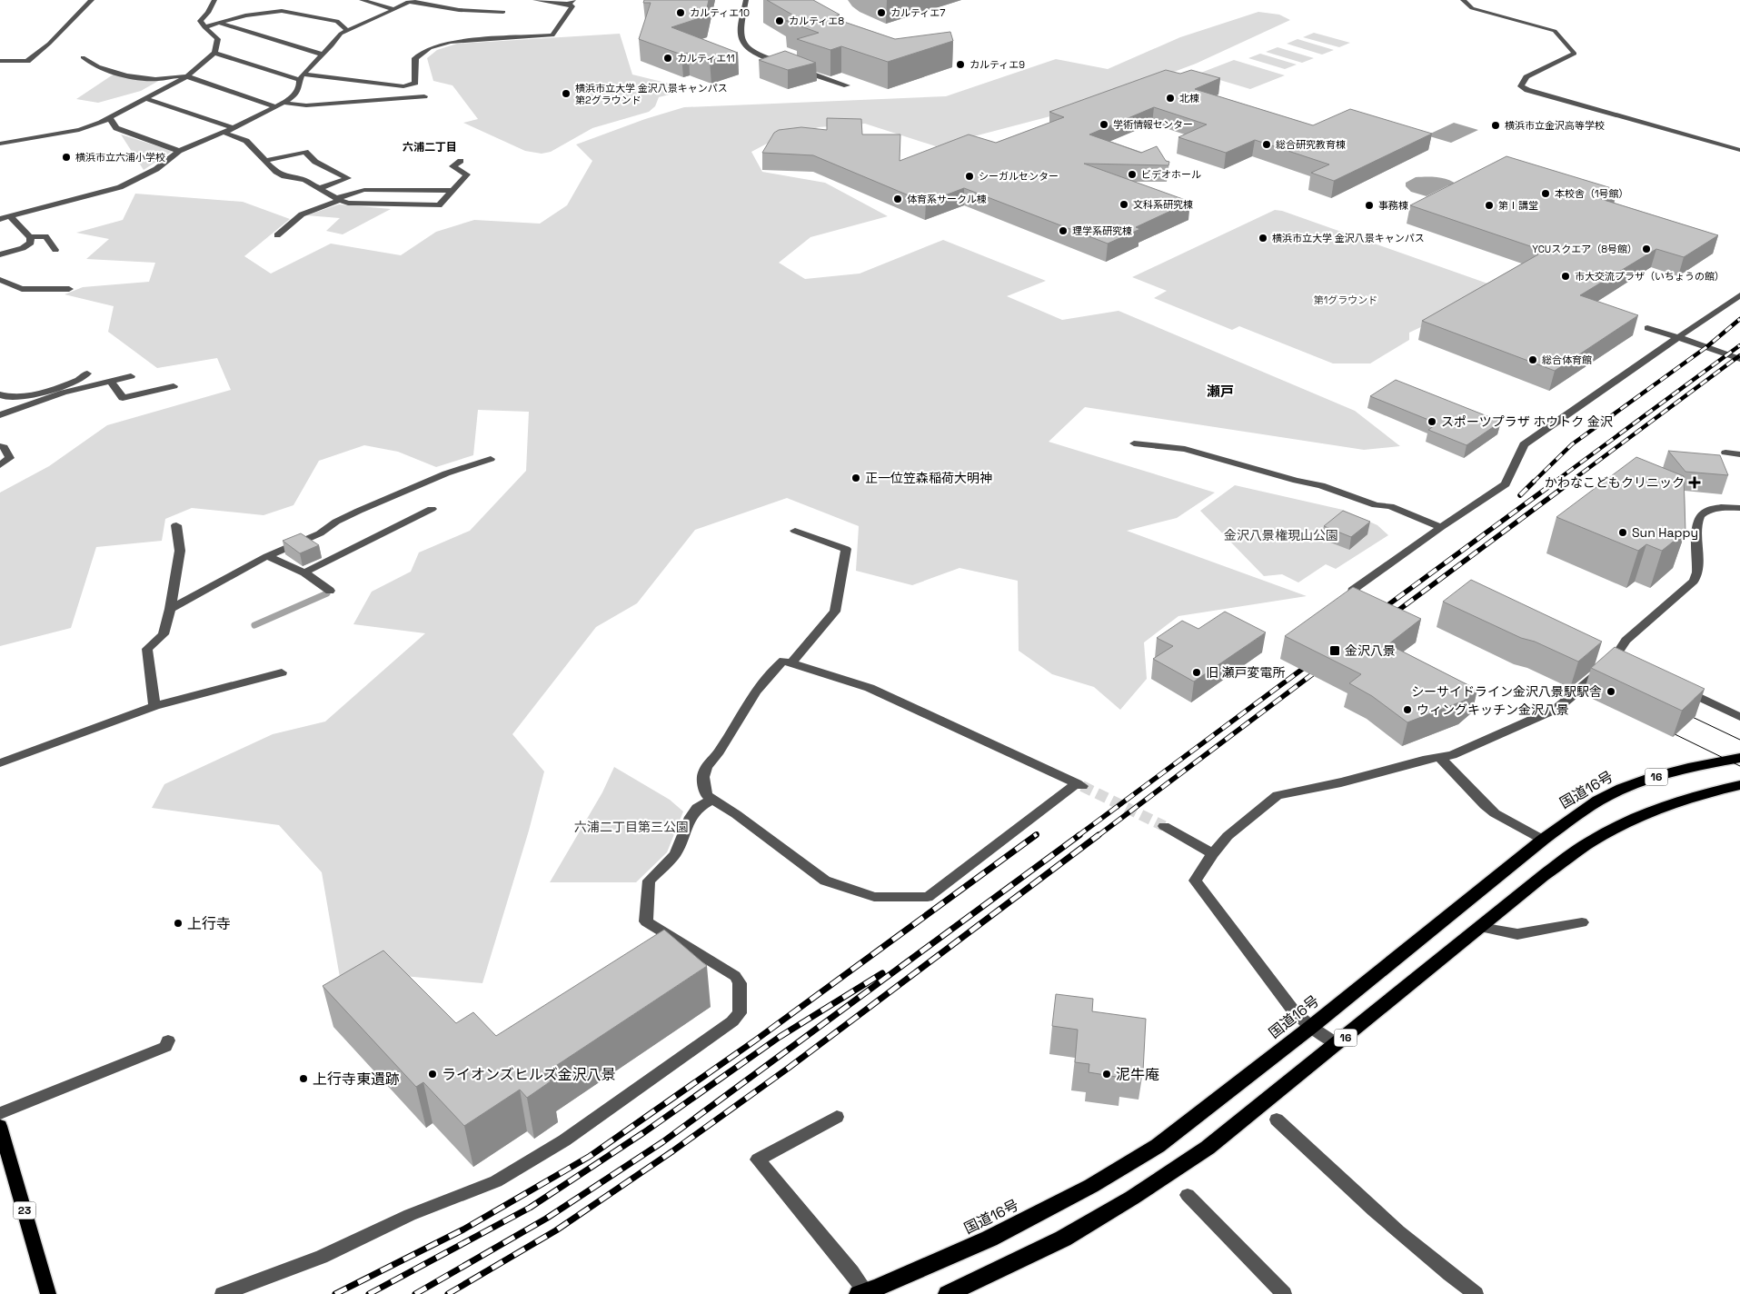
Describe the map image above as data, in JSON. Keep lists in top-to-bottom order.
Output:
{
  "streets": {
    "highway": ["16", "国道16号"],
    "main road": ["23"]
  },
  "districts": ["六浦二丁目", "瀬戸"],
  "parks": ["第1グラウンド", "金沢八景権現山公園", "六浦二丁目第三公園"],
  "places": {
    "other": [
      "カルティエ10",
      "カルティエ7",
      "カルティエ8",
      "カルティエ11",
      "カルティエ9",
      "横浜市立大学 金沢八景キャンパス 第2グラウンド",
      "北棟",
      "学術情報センター",
      "横浜市立金沢高等学校",
      "総合研究教育棟",
      "横浜市立六浦小学校",
      "ビデオホール",
      "シーガルセンター",
      "本校舎（1号館）",
      "体育系サークル棟",
      "文科系研究棟",
      "事務棟",
      "第Ⅰ講堂",
      "理学系研究棟",
      "横浜市立大学 金沢八景キャンパス",
      "YCUスクエア（8号館）",
      "市大交流プラザ（いちょうの館）",
      "総合体育館",
      "スポーツプラザ ホウトク 金沢",
      "正一位笠森稲荷大明神",
      "Sun Happy",
      "旧 瀬戸変電所",
      "シーサイドライン金沢八景駅駅舎",
      "ウィングキッチン金沢八景",
      "上行寺",
      "ライオンズヒルズ金沢八景",
      "泥牛庵",
      "上行寺東遺跡"
    ],
    "health": ["かわなこどもクリニック"],
    "transit": ["金沢八景"]
  }
}
